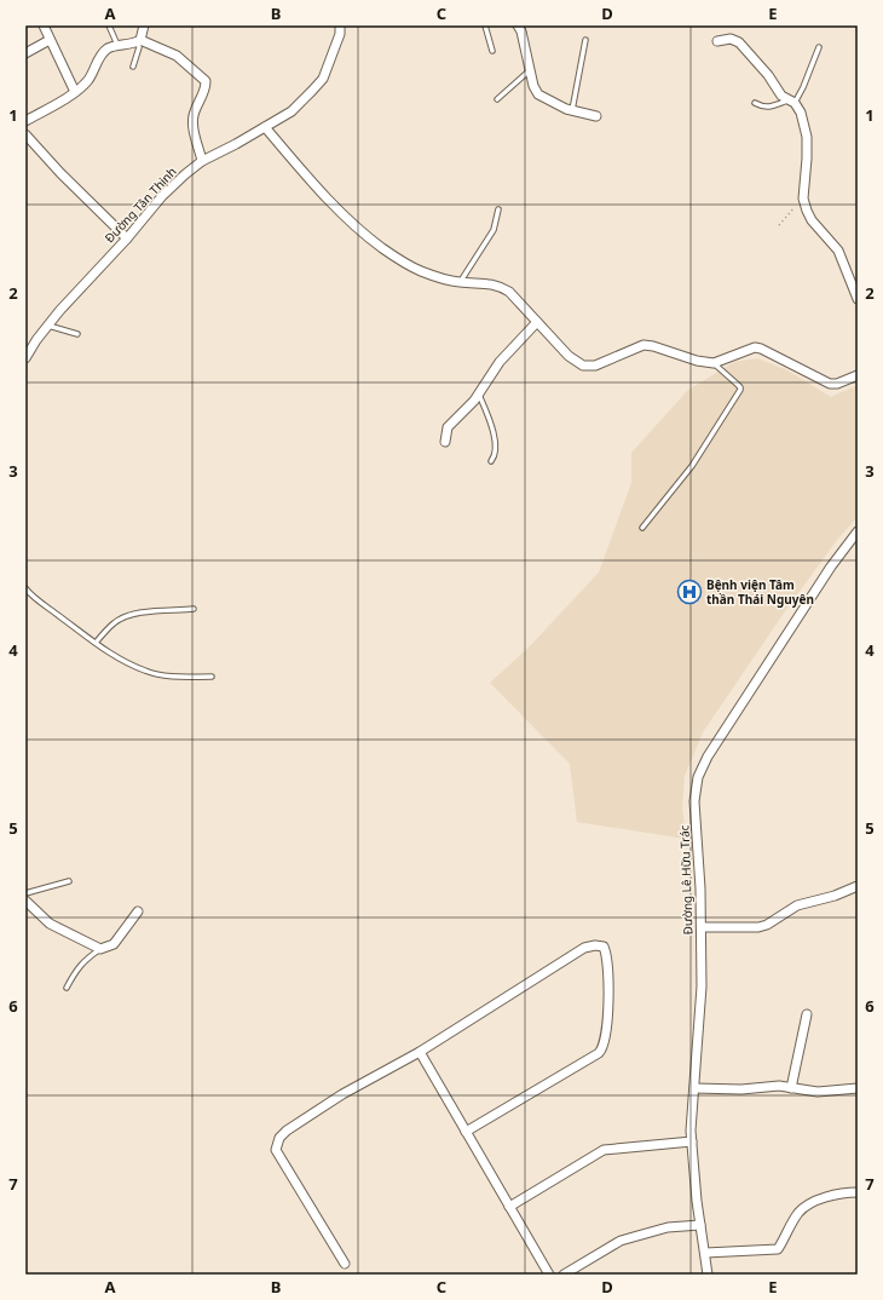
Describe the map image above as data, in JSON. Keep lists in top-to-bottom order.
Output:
{
  "streets": {
    "street": ["Đường Tân Thịnh", "Đường Lê Hữu Trác"]
  },
  "places": {
    "hospital": ["Bệnh viện Tâm thần Thái Nguyên"]
  },
  "grid": {
    "columns": [
      "A",
      "B",
      "C",
      "D",
      "E"
    ],
    "rows": [
      "1",
      "2",
      "3",
      "4",
      "5",
      "6",
      "7"
    ]
  }
}
